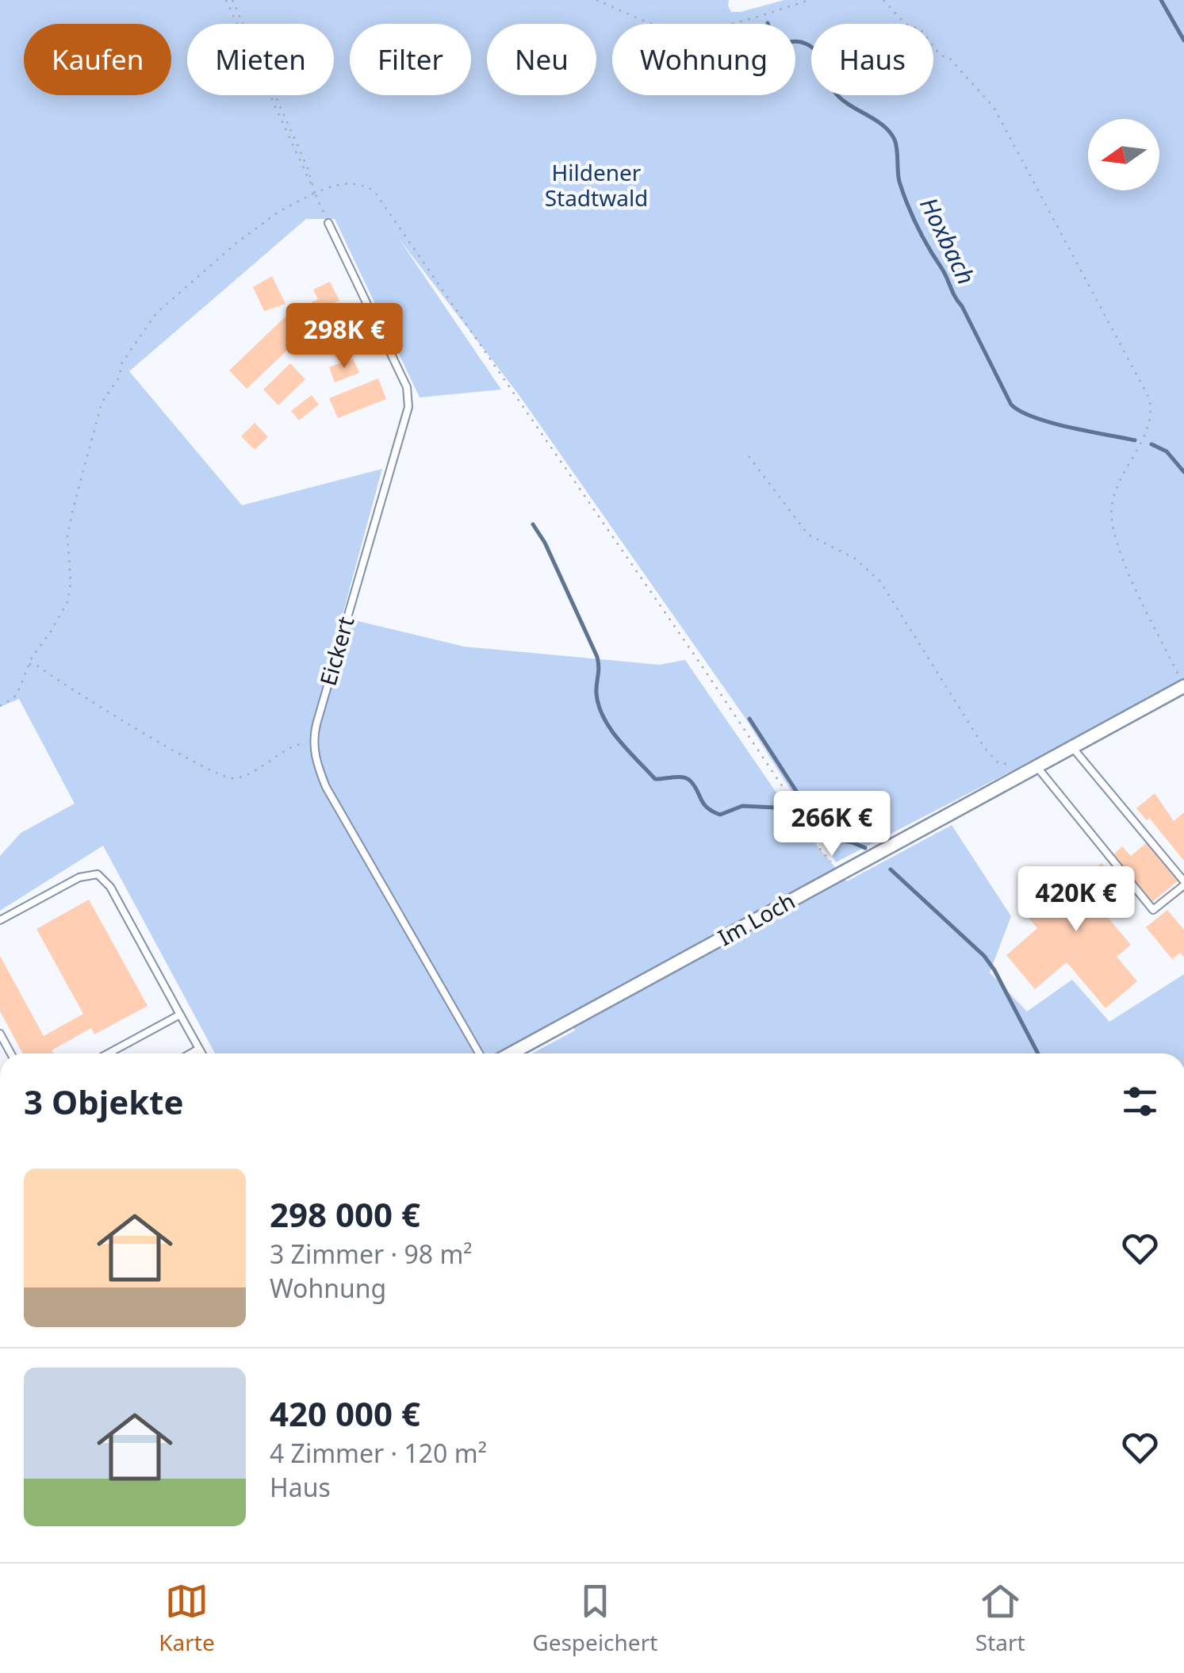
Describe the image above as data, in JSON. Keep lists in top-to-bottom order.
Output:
{
  "streets": {
    "street": ["Im Loch"],
    "lane": ["Eickert"]
  },
  "water": ["Hoxbach"],
  "parks": ["Hildener Stadtwald"],
  "north": "left",
  "page": {
    "chip": [
      "Kaufen",
      "Mieten",
      "Filter",
      "Neu",
      "Wohnung",
      "Haus"
    ],
    "price": ["298K €", "266K €", "420K €"],
    "heading": "3 Objekte",
    "list": [
      {
        "name": "298 000 €",
        "note": "3 Zimmer · 98 m² · Wohnung"
      },
      {
        "name": "420 000 €",
        "note": "4 Zimmer · 120 m² · Haus"
      }
    ],
    "tabs": ["Karte", "Gespeichert", "Start"]
  }
}
